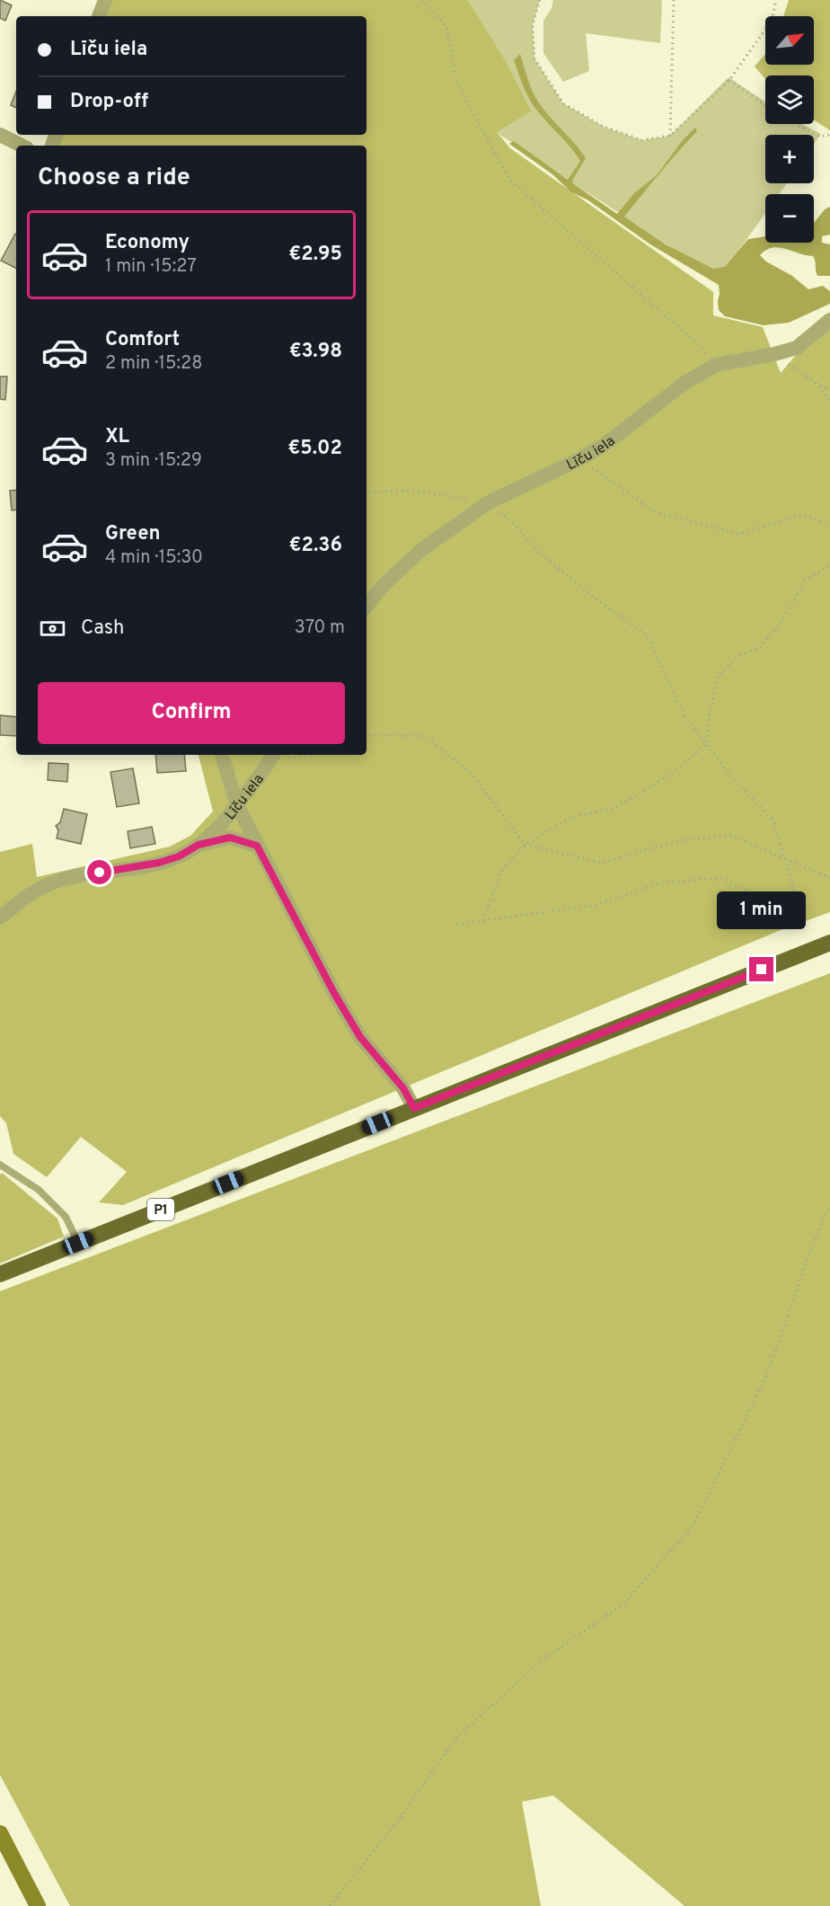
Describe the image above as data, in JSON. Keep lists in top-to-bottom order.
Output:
{
  "streets": {
    "main road": ["P1"],
    "street": ["Līču iela"]
  },
  "north": "top right",
  "page": {
    "map_buttons": ["+", "−"],
    "banner": ["Līču iela", "Drop-off"],
    "heading": "Choose a ride",
    "list": [
      {
        "name": "Economy",
        "note": "1 min · 15:27",
        "value": "€2.95"
      },
      {
        "name": "Comfort",
        "note": "2 min · 15:28",
        "value": "€3.98"
      },
      {
        "name": "XL",
        "note": "3 min · 15:29",
        "value": "€5.02"
      },
      {
        "name": "Green",
        "note": "4 min · 15:30",
        "value": "€2.36"
      }
    ],
    "pay": ["Cash", "370 m"],
    "buttons": "Confirm",
    "bubble": "1 min"
  }
}
